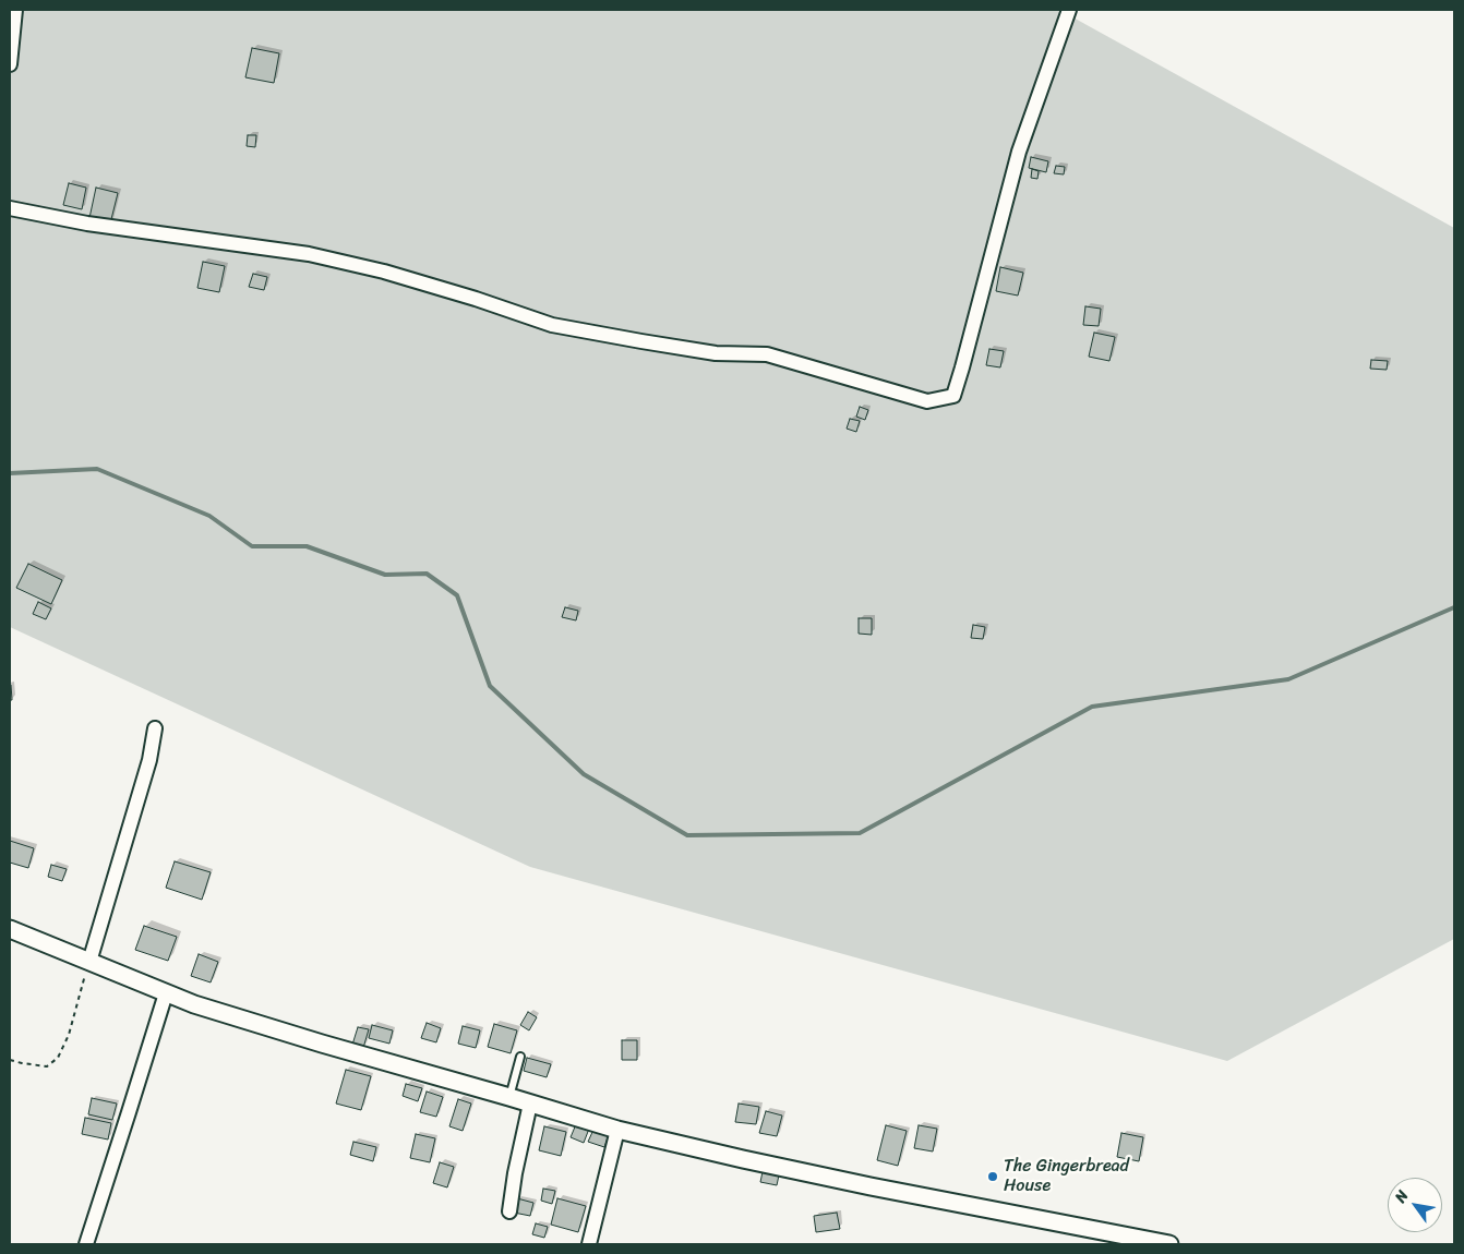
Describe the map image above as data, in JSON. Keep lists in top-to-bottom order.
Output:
{
  "places": ["The Gingerbread House"],
  "north": "top left"
}
